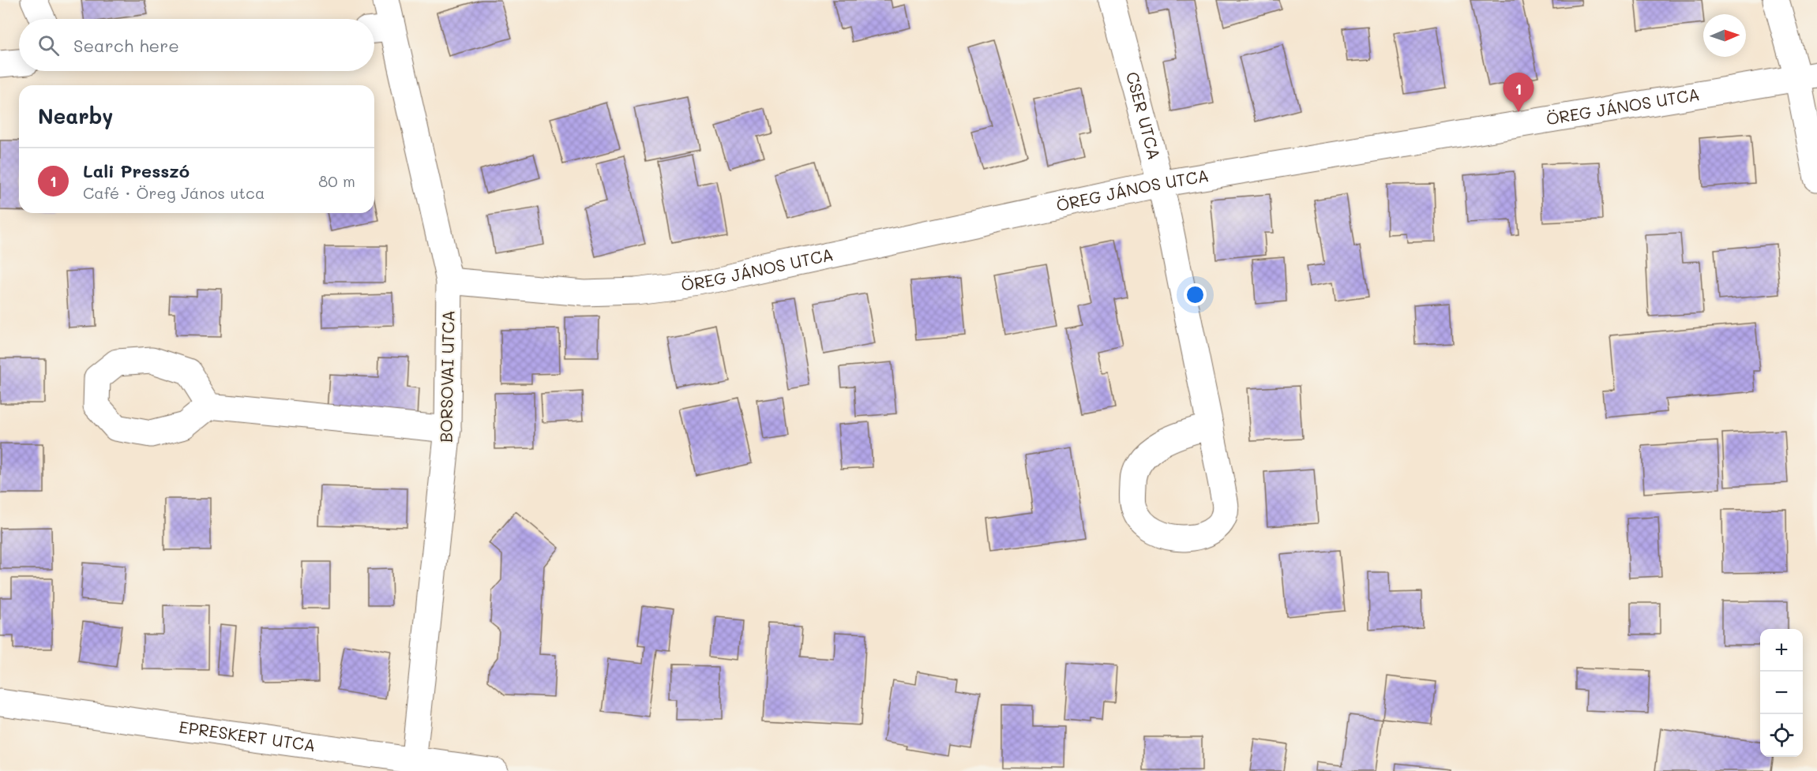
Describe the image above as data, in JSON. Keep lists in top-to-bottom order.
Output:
{
  "streets": {
    "street": [
      "ÖREG JÁNOS UTCA",
      "CSER UTCA",
      "BORSOVAI UTCA",
      "EPRESKERT UTCA"
    ]
  },
  "crossings": [
    ["ÖREG JÁNOS UTCA", "CSER UTCA"],
    ["ÖREG JÁNOS UTCA", "BORSOVAI UTCA"],
    ["BORSOVAI UTCA", "EPRESKERT UTCA"]
  ],
  "north": "right",
  "page": {
    "search": "Search here",
    "pins": "1",
    "heading": "Nearby",
    "list": [
      {
        "mark": "1",
        "name": "Lali Presszó",
        "note": "Café · Öreg János utca",
        "value": "80 m"
      }
    ],
    "map_buttons": ["+", "−"]
  }
}
